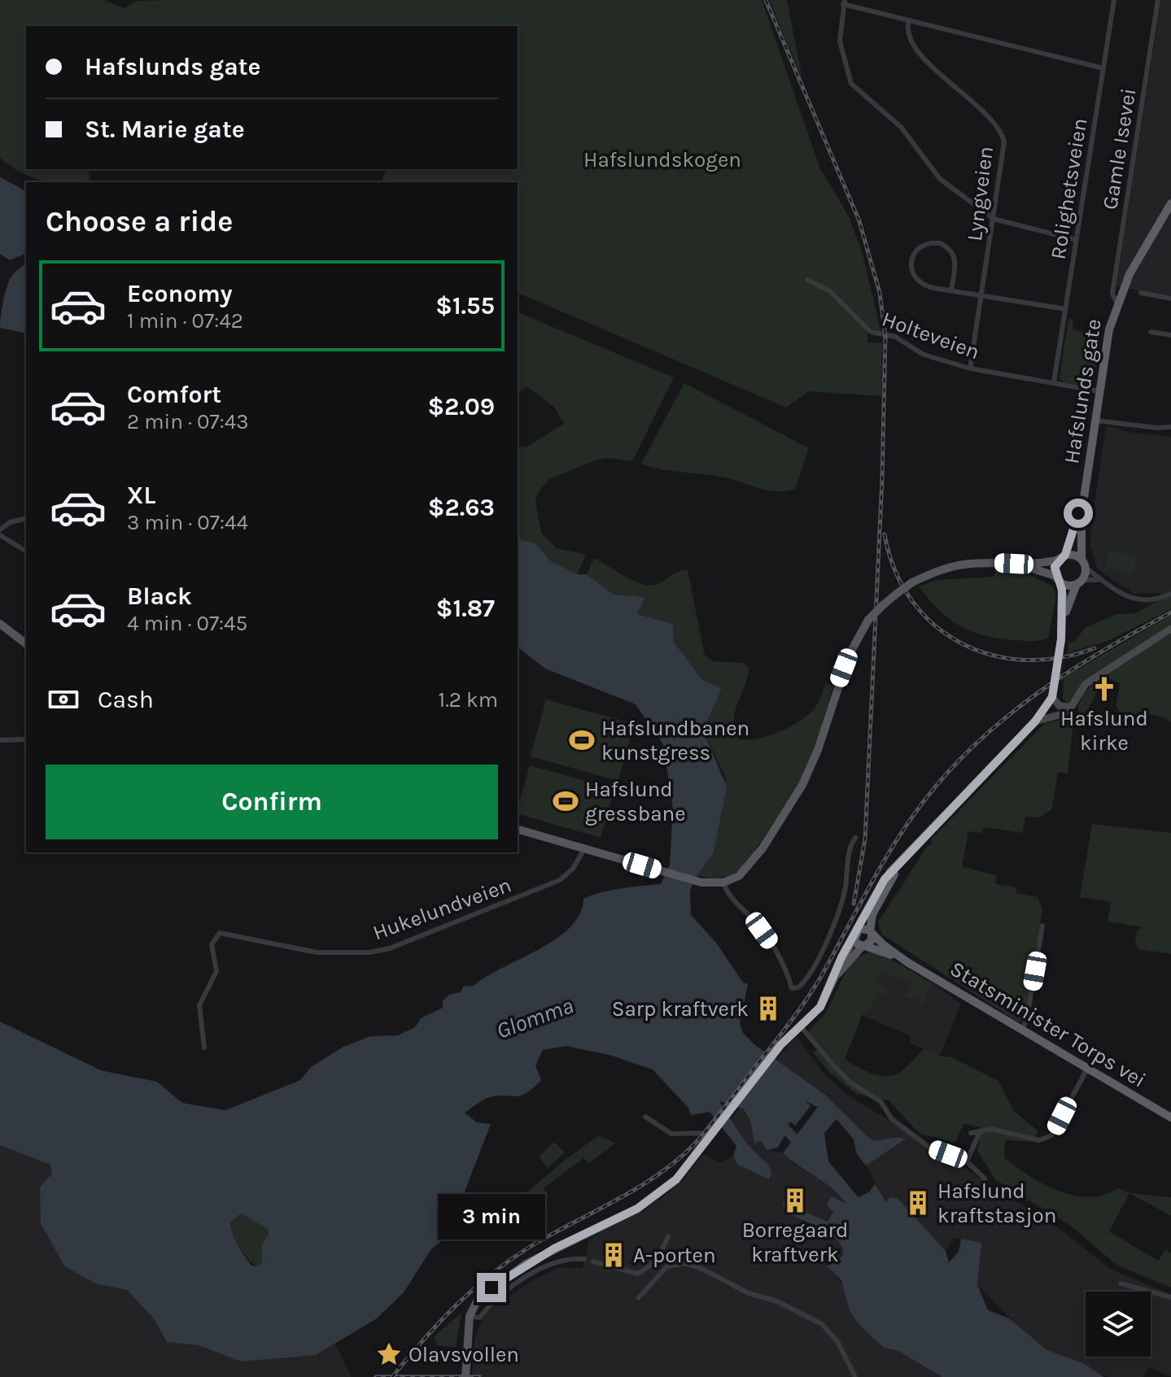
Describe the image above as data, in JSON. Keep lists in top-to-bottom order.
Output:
{
  "streets": {
    "highway": ["Hafslunds gate", "Statsminister Torps vei"],
    "street": [
      "Gamle Isevei",
      "Rolighetsveien",
      "Lyngveien",
      "Holteveien",
      "Hukelundveien"
    ]
  },
  "crossings": [
    ["Gamle Isevei", "Hafslunds gate"],
    ["Rolighetsveien", "Holteveien"],
    ["Lyngveien", "Holteveien"],
    ["Holteveien", "Hafslunds gate"]
  ],
  "water": ["Glomma"],
  "parks": ["Hafslundskogen"],
  "places": {
    "church": ["Hafslund kirke"],
    "sports": ["Hafslundbanen kunstgress", "Hafslund gressbane"],
    "building": [
      "Sarp kraftverk",
      "Borregaard kraftverk",
      "Hafslund kraftstasjon",
      "A-porten"
    ],
    "place": ["Olavsvollen"]
  },
  "page": {
    "banner": ["Hafslunds gate", "St. Marie gate"],
    "heading": "Choose a ride",
    "list": [
      {
        "name": "Economy",
        "note": "1 min · 07:42",
        "value": "$1.55"
      },
      {
        "name": "Comfort",
        "note": "2 min · 07:43",
        "value": "$2.09"
      },
      {
        "name": "XL",
        "note": "3 min · 07:44",
        "value": "$2.63"
      },
      {
        "name": "Black",
        "note": "4 min · 07:45",
        "value": "$1.87"
      }
    ],
    "pay": ["Cash", "1.2 km"],
    "buttons": "Confirm",
    "bubble": "3 min"
  }
}
